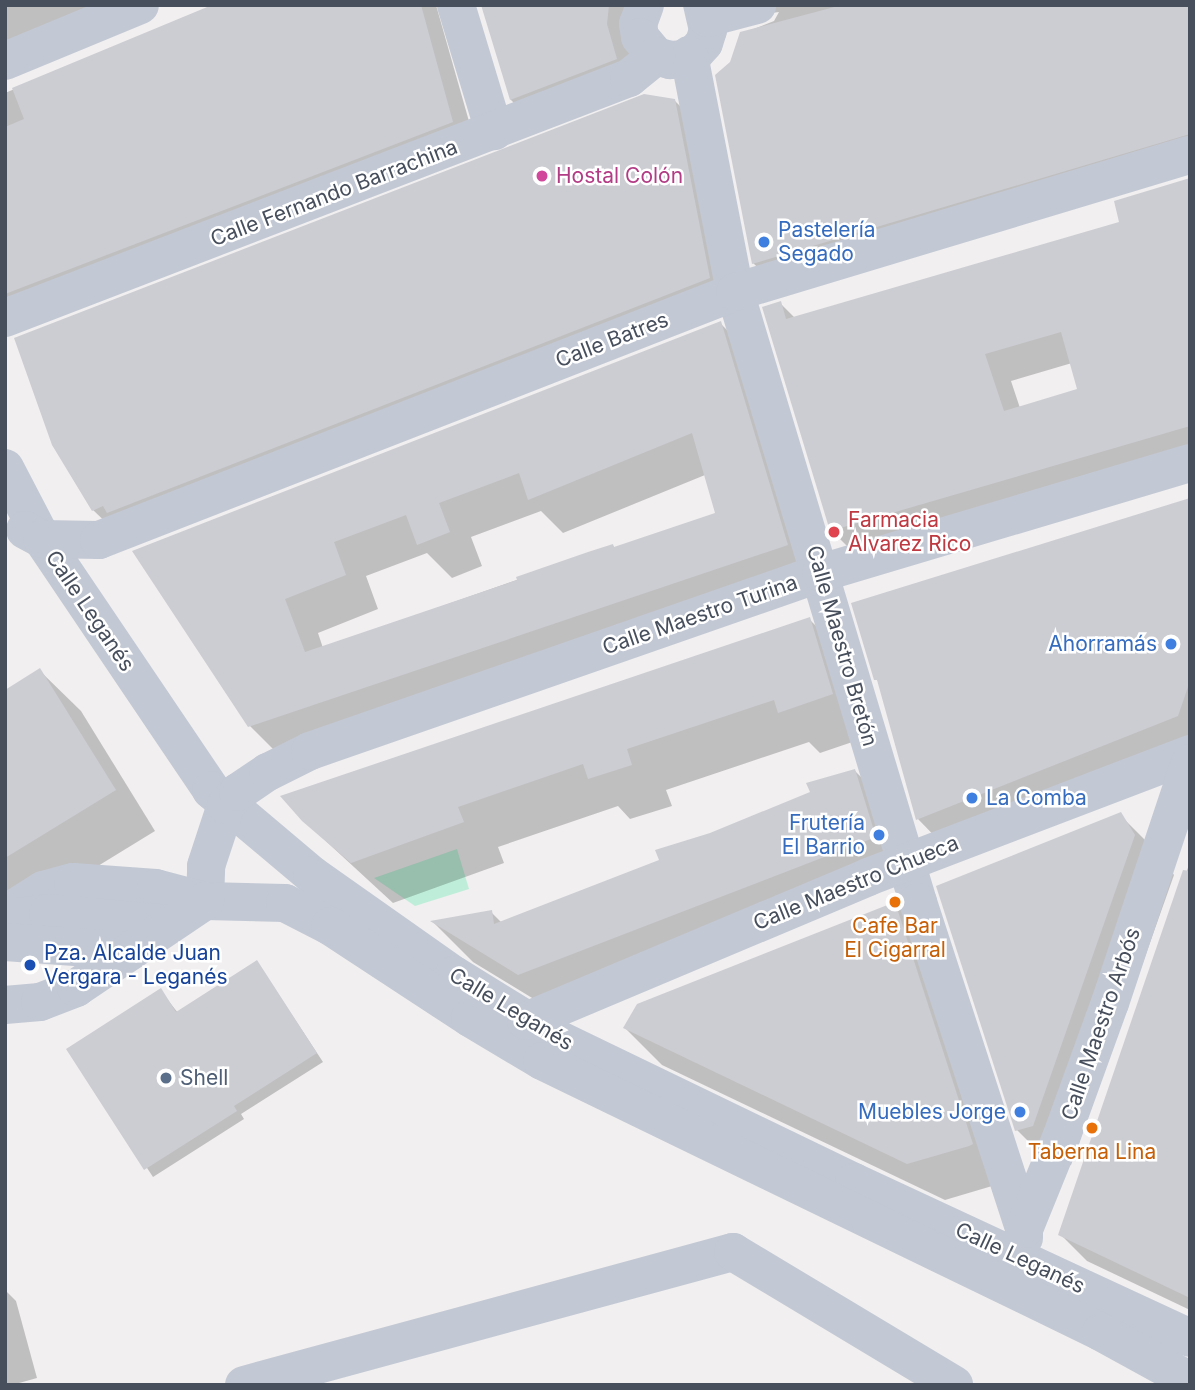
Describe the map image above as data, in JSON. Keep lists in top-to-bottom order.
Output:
{
  "streets": {
    "street": [
      "Calle Fernando Barrachina",
      "Calle Batres",
      "Calle Leganés",
      "Calle Maestro Turina",
      "Calle Maestro Bretón",
      "Calle Maestro Chueca",
      "Calle Maestro Arbós"
    ]
  },
  "crossings": [
    ["Calle Fernando Barrachina", "Calle Maestro Bretón"],
    ["Calle Batres", "Calle Leganés"],
    ["Calle Batres", "Calle Maestro Bretón"],
    ["Calle Leganés", "Calle Maestro Turina"],
    ["Calle Leganés", "Calle Maestro Chueca"],
    ["Calle Maestro Turina", "Calle Maestro Bretón"],
    ["Calle Maestro Bretón", "Calle Maestro Chueca"],
    ["Calle Maestro Bretón", "Calle Maestro Arbós"]
  ],
  "places": [
    "Hostal Colón",
    "Pastelería Segado",
    "Farmacia Alvarez Rico",
    "Ahorramás",
    "La Comba",
    "Frutería El Barrio",
    "Cafe Bar El Cigarral",
    "Pza. Alcalde Juan Vergara - Leganés",
    "Shell",
    "Muebles Jorge",
    "Taberna Lina"
  ]
}
